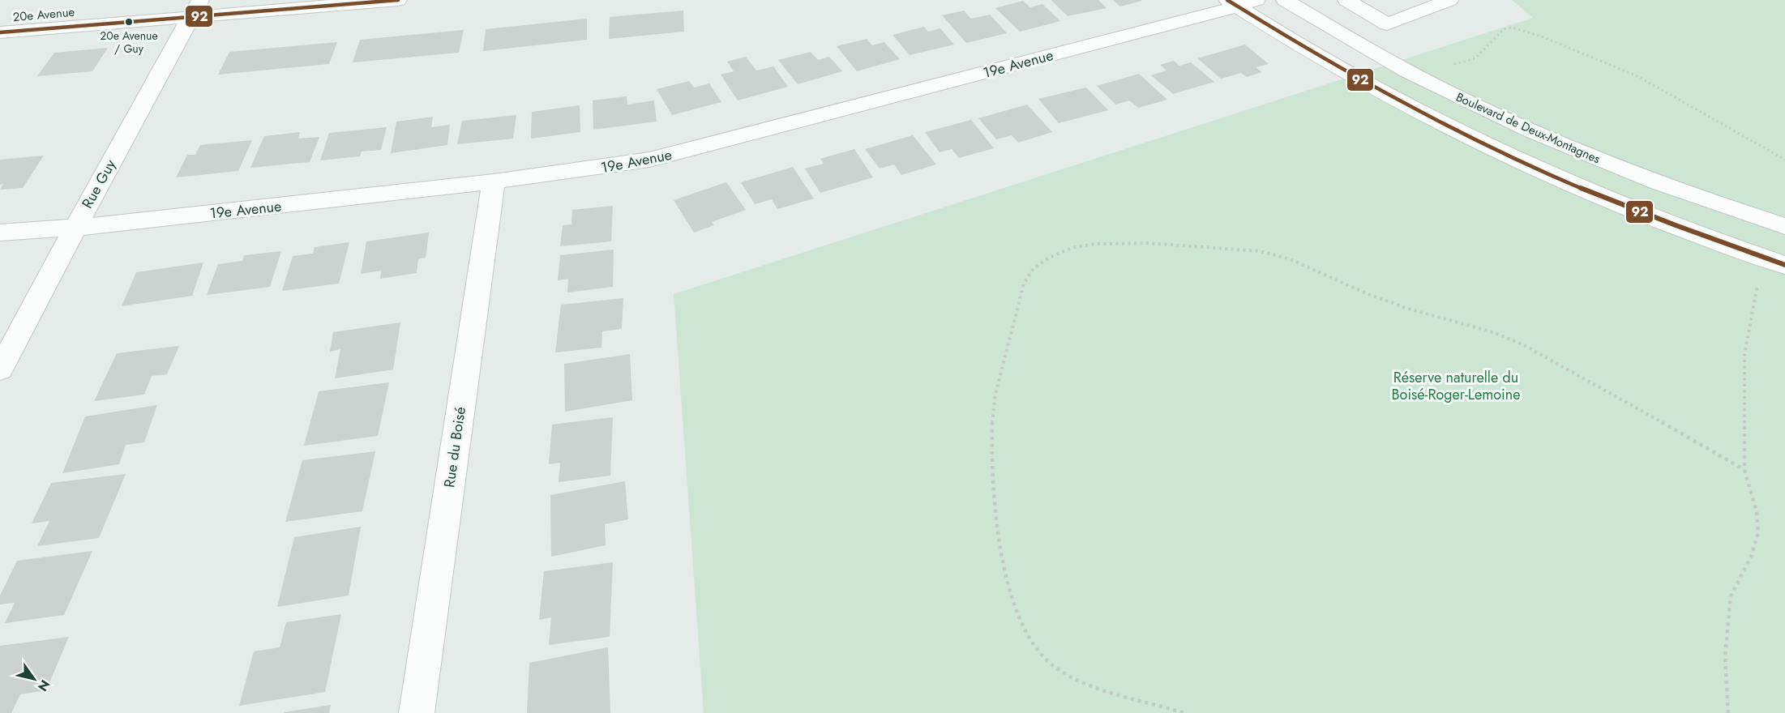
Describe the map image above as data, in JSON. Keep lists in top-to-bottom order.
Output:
{
  "streets": {
    "street": [
      "20e Avenue",
      "19e Avenue",
      "Boulevard de Deux-Montagnes",
      "Rue Guy",
      "Rue du Boisé"
    ]
  },
  "crossings": [
    ["20e Avenue", "Rue Guy"],
    ["19e Avenue", "Rue Guy"],
    ["19e Avenue", "Rue du Boisé"]
  ],
  "parks": ["Réserve naturelle du Boisé-Roger-Lemoine"],
  "places": ["20e Avenue / Guy"],
  "lines": ["transit line 92"],
  "north": "bottom right"
}
